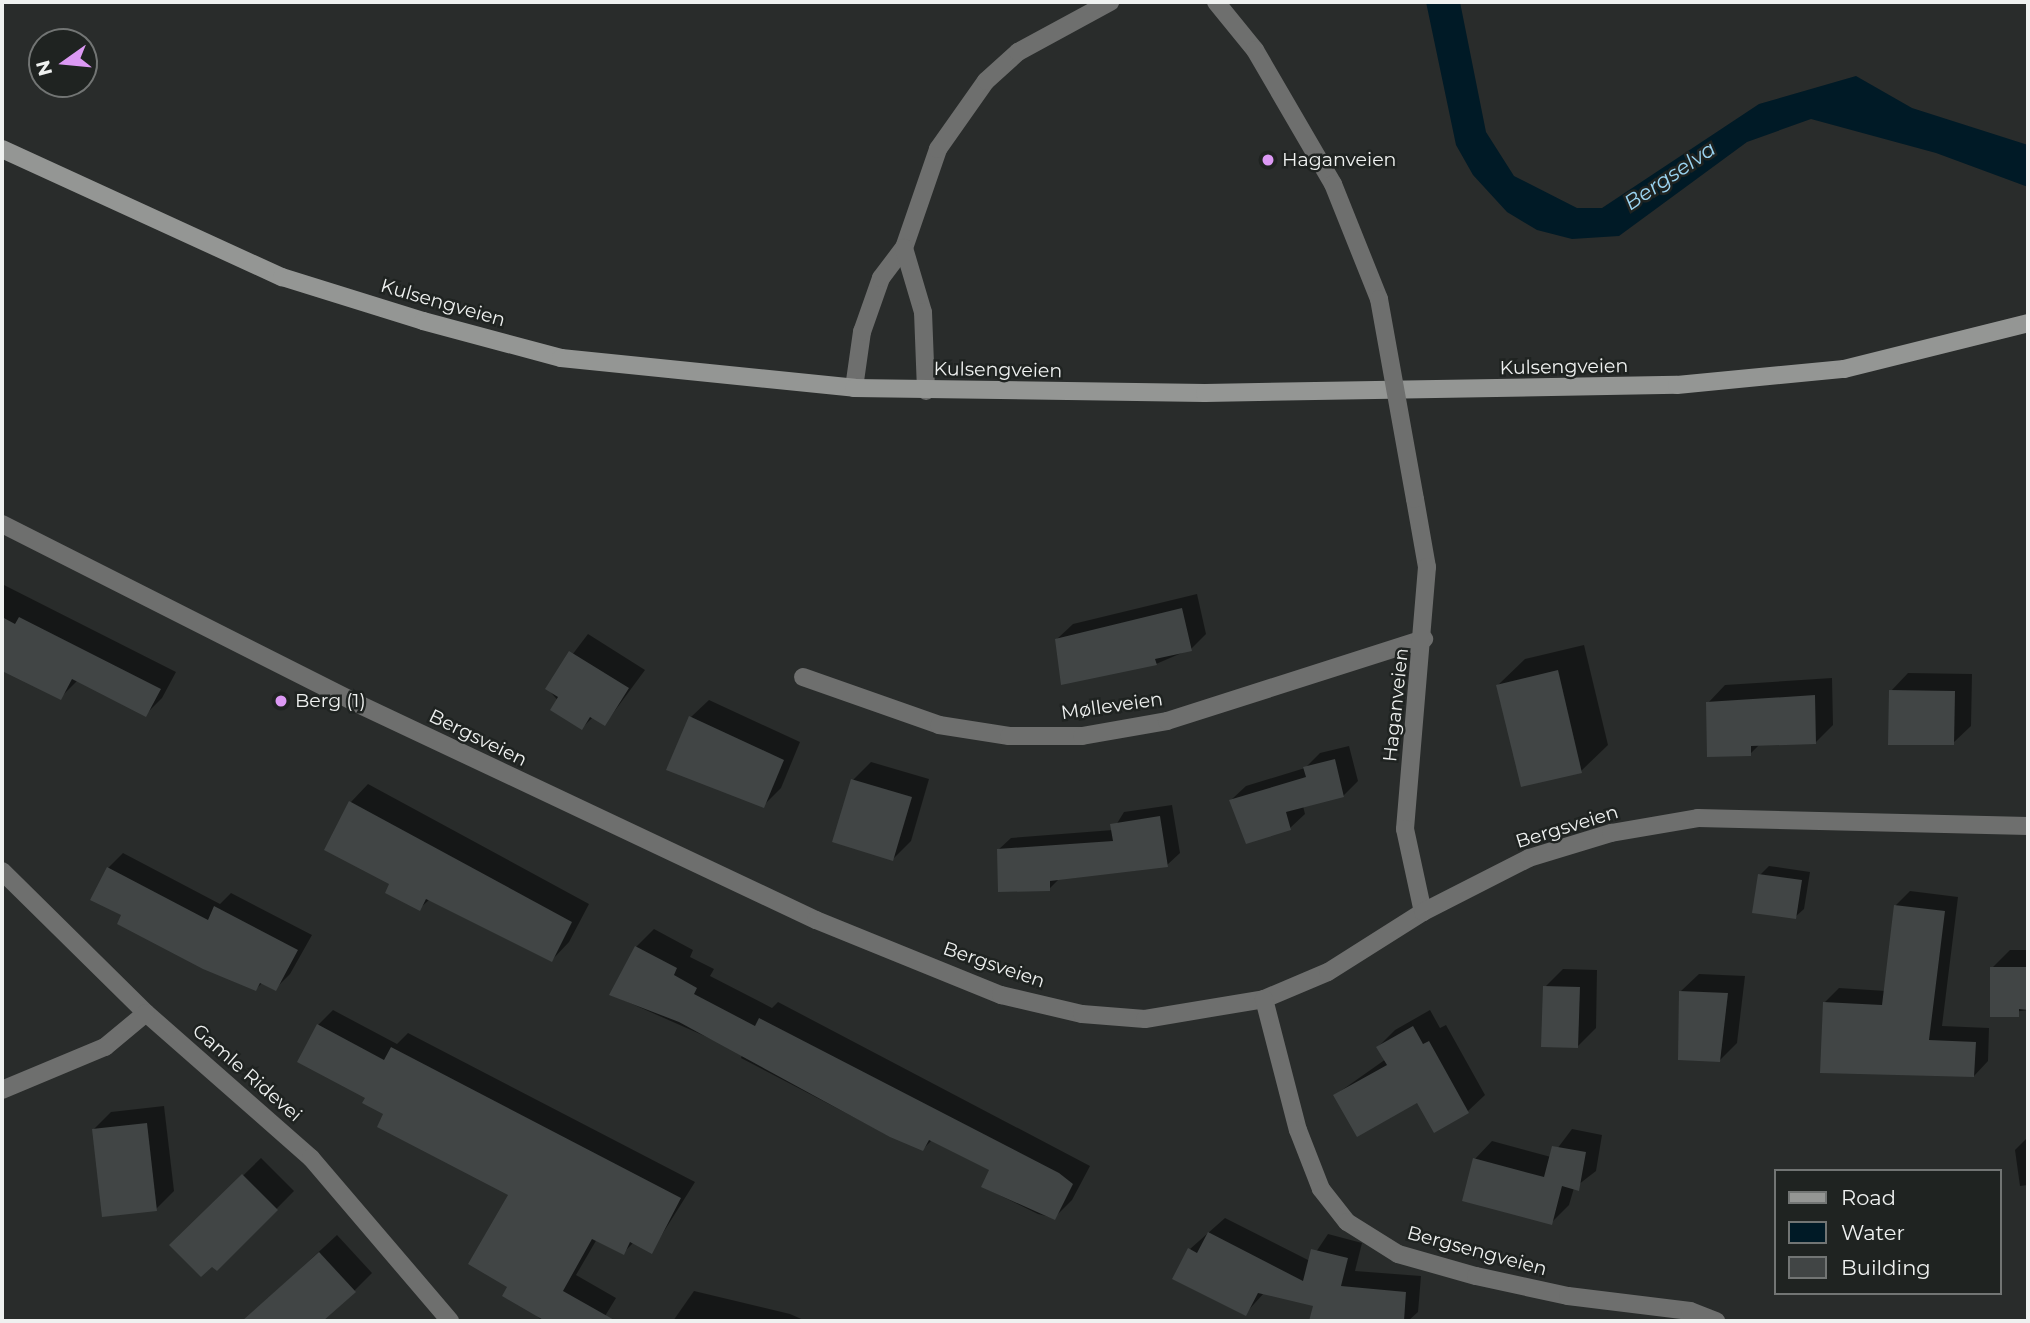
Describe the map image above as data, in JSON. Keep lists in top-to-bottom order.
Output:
{
  "streets": {
    "main road": ["Kulsengveien"],
    "street": [
      "Haganveien",
      "Mølleveien",
      "Bergsveien",
      "Gamle Ridevei",
      "Bergsengveien"
    ]
  },
  "crossings": [
    ["Haganveien", "Mølleveien"],
    ["Haganveien", "Bergsveien"],
    ["Bergsveien", "Bergsengveien"]
  ],
  "water": ["Bergselva"],
  "places": ["Haganveien", "Berg (1)"],
  "legend": ["Road", "Water", "Building"],
  "north": "left"
}
